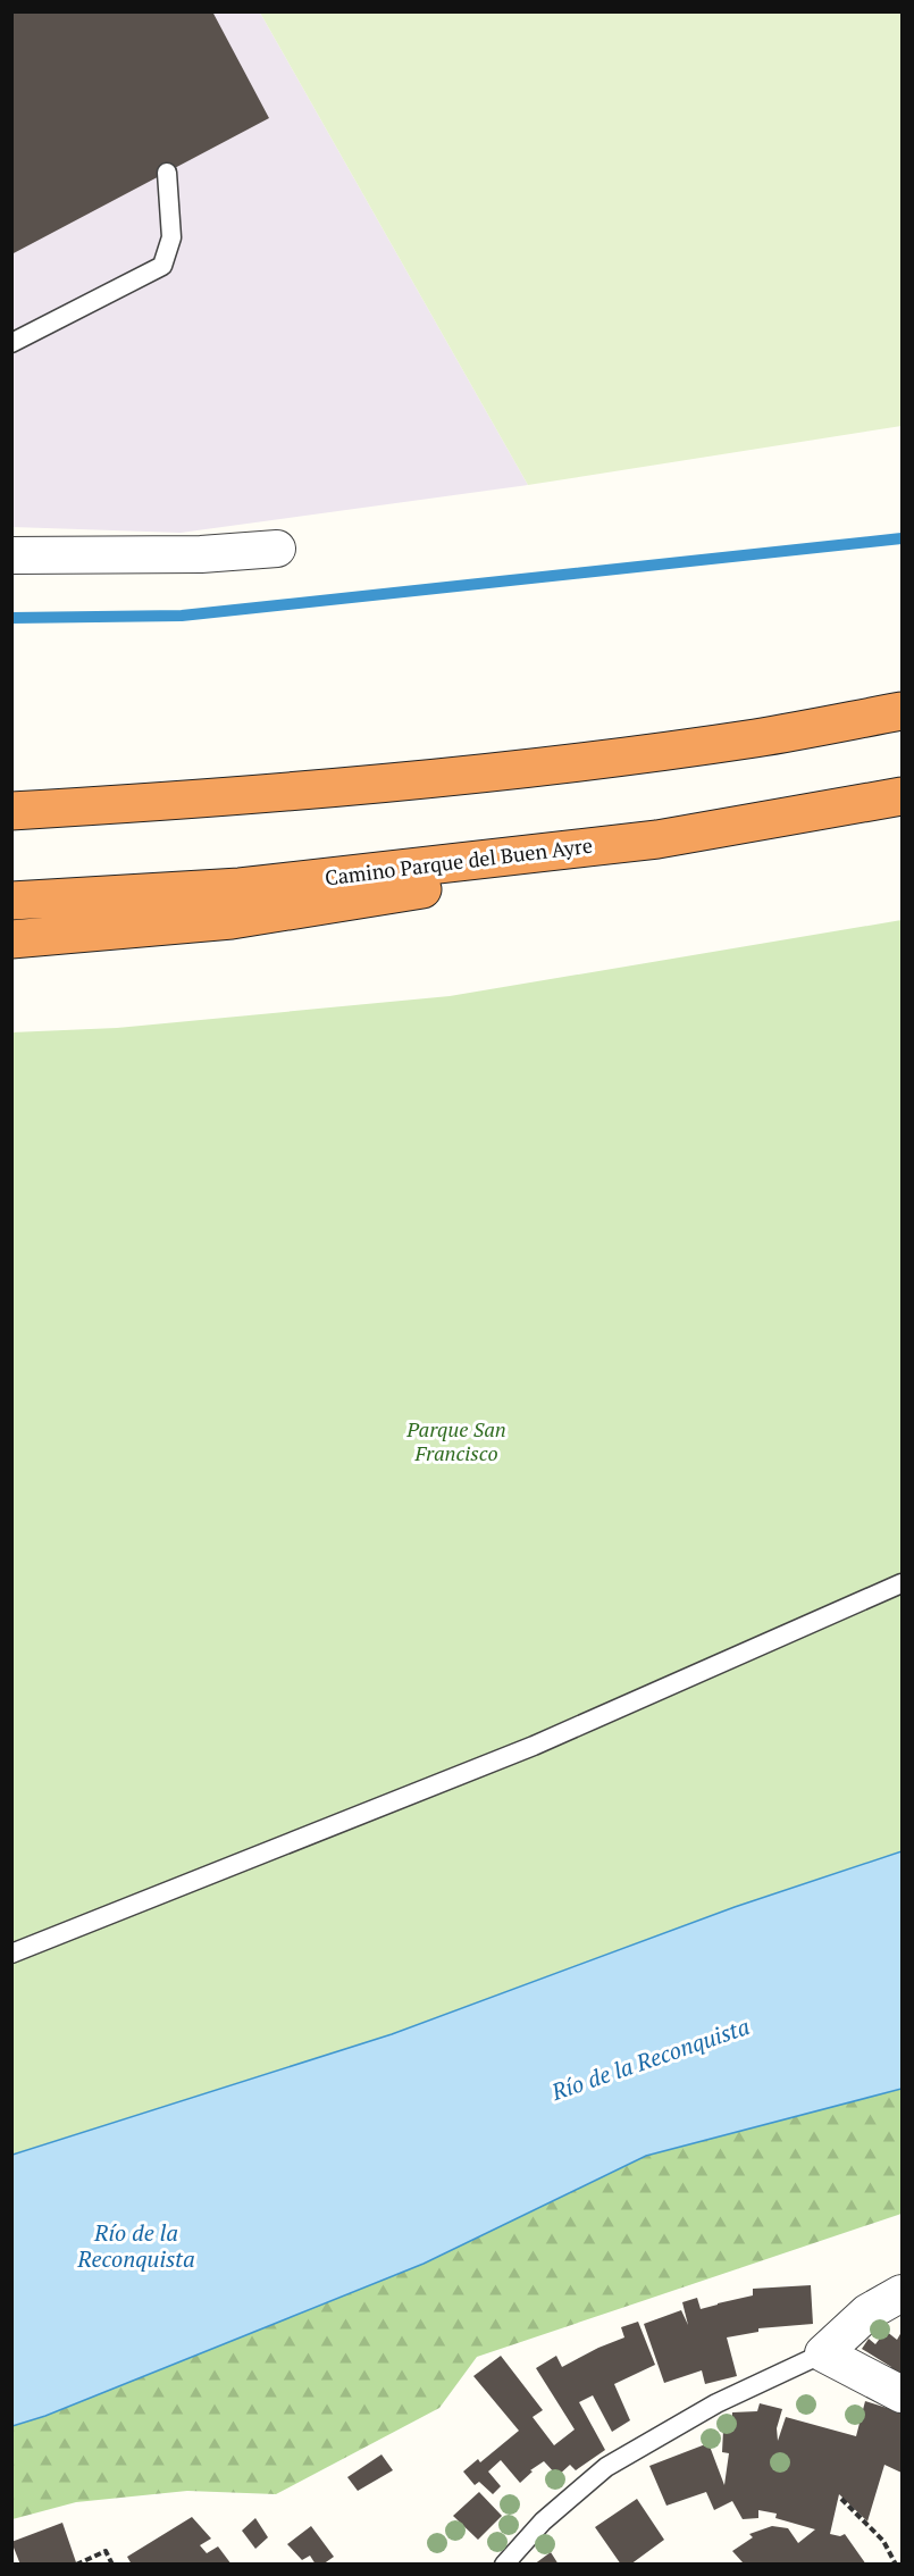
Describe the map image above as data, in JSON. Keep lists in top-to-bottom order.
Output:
{
  "streets": {
    "highway": ["Camino Parque del Buen Ayre"]
  },
  "water": ["Río de la Reconquista"],
  "parks": ["Parque San Francisco"]
}
